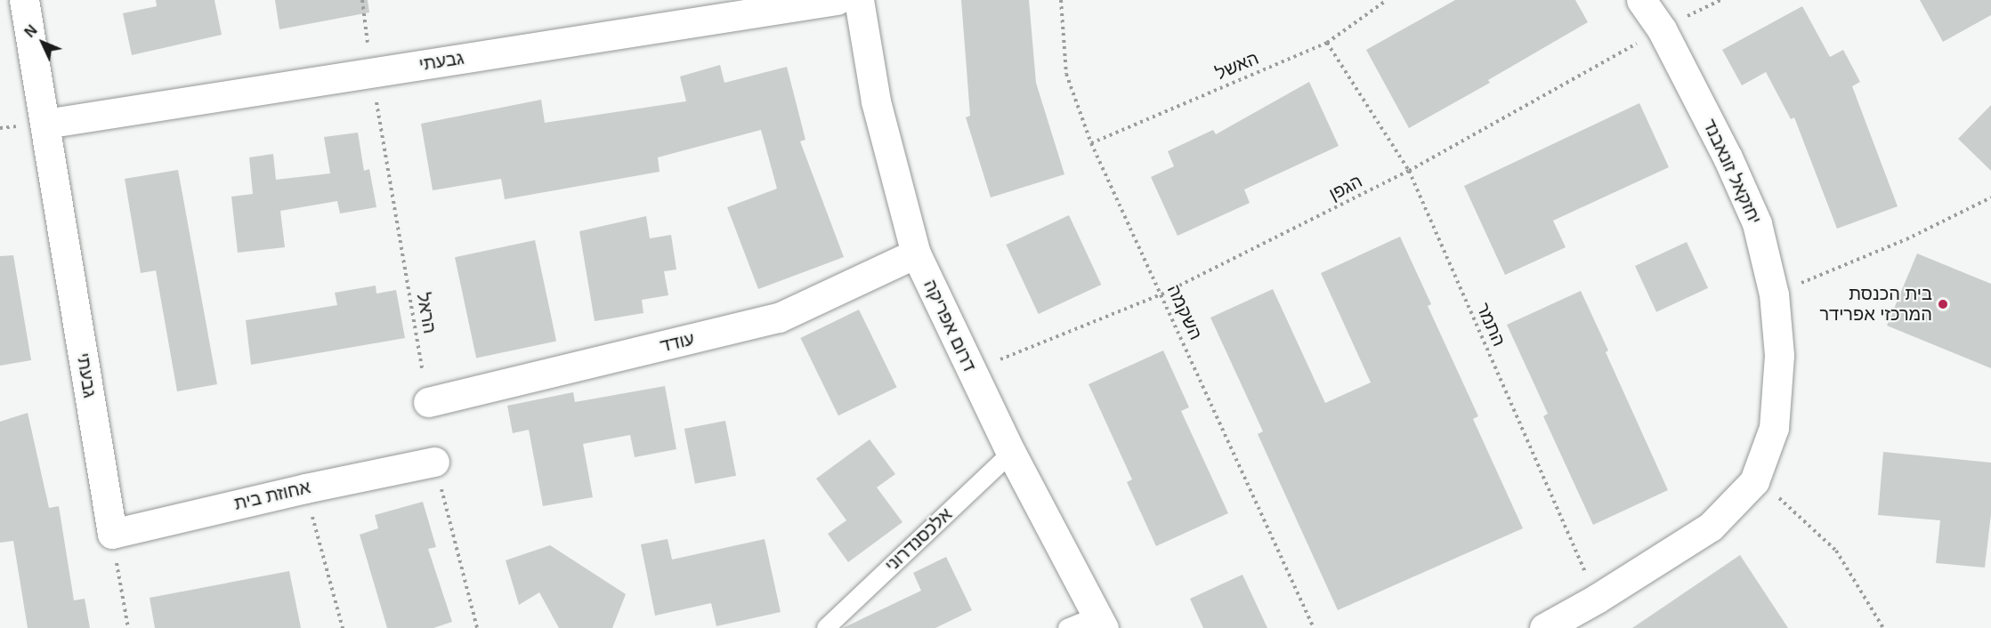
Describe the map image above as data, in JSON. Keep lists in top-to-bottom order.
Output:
{
  "streets": {
    "street": [
      "גבעתי",
      "יחזקאל זונאבנד",
      "דרום אפריקה",
      "עודד",
      "אחוזת בית"
    ],
    "lane": ["אלכסנדרוני"],
    "path": [
      "האשל",
      "הגפן",
      "השקמה",
      "הראל",
      "התמר"
    ]
  },
  "crossings": [
    ["גבעתי", "הראל"],
    ["גבעתי", "אחוזת בית"],
    ["האשל", "השקמה"],
    ["האשל", "התמר"],
    ["יחזקאל זונאבנד", "הגפן"],
    ["יחזקאל זונאבנד", "התמר"],
    ["הגפן", "השקמה"],
    ["הגפן", "התמר"],
    ["הגפן", "דרום אפריקה"],
    ["הראל", "עודד"],
    ["דרום אפריקה", "עודד"],
    ["דרום אפריקה", "אלכסנדרוני"]
  ],
  "places": ["בית הכנסת המרכזי אפרידר"],
  "north": "top left"
}
